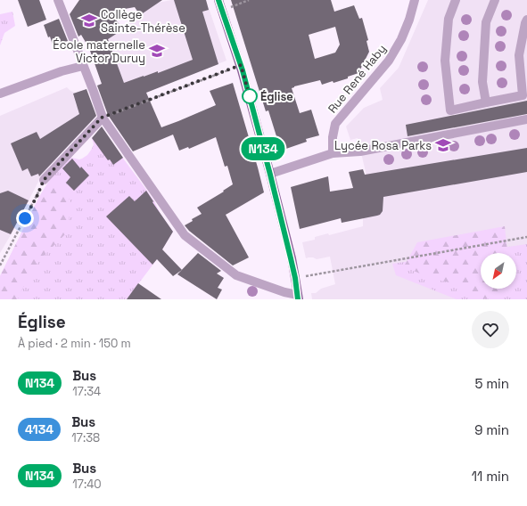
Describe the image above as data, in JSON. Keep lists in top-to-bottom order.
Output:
{
  "streets": {
    "street": ["Rue René Haby"]
  },
  "places": {
    "school or university": ["Collège Sainte-Thérèse", "École maternelle Victor Duruy", "Lycée Rosa Parks"],
    "other": ["Église"]
  },
  "lines": ["bus line N134"],
  "north": "bottom left",
  "page": {
    "on_map": "N134",
    "heading": ["Église", "À pied · 2 min · 150 m"],
    "list": [
      {
        "mark": "N134",
        "name": "Bus",
        "note": "17:34",
        "value": "5 min"
      },
      {
        "mark": "4134",
        "name": "Bus",
        "note": "17:38",
        "value": "9 min"
      },
      {
        "mark": "N134",
        "name": "Bus",
        "note": "17:40",
        "value": "11 min"
      }
    ]
  }
}
